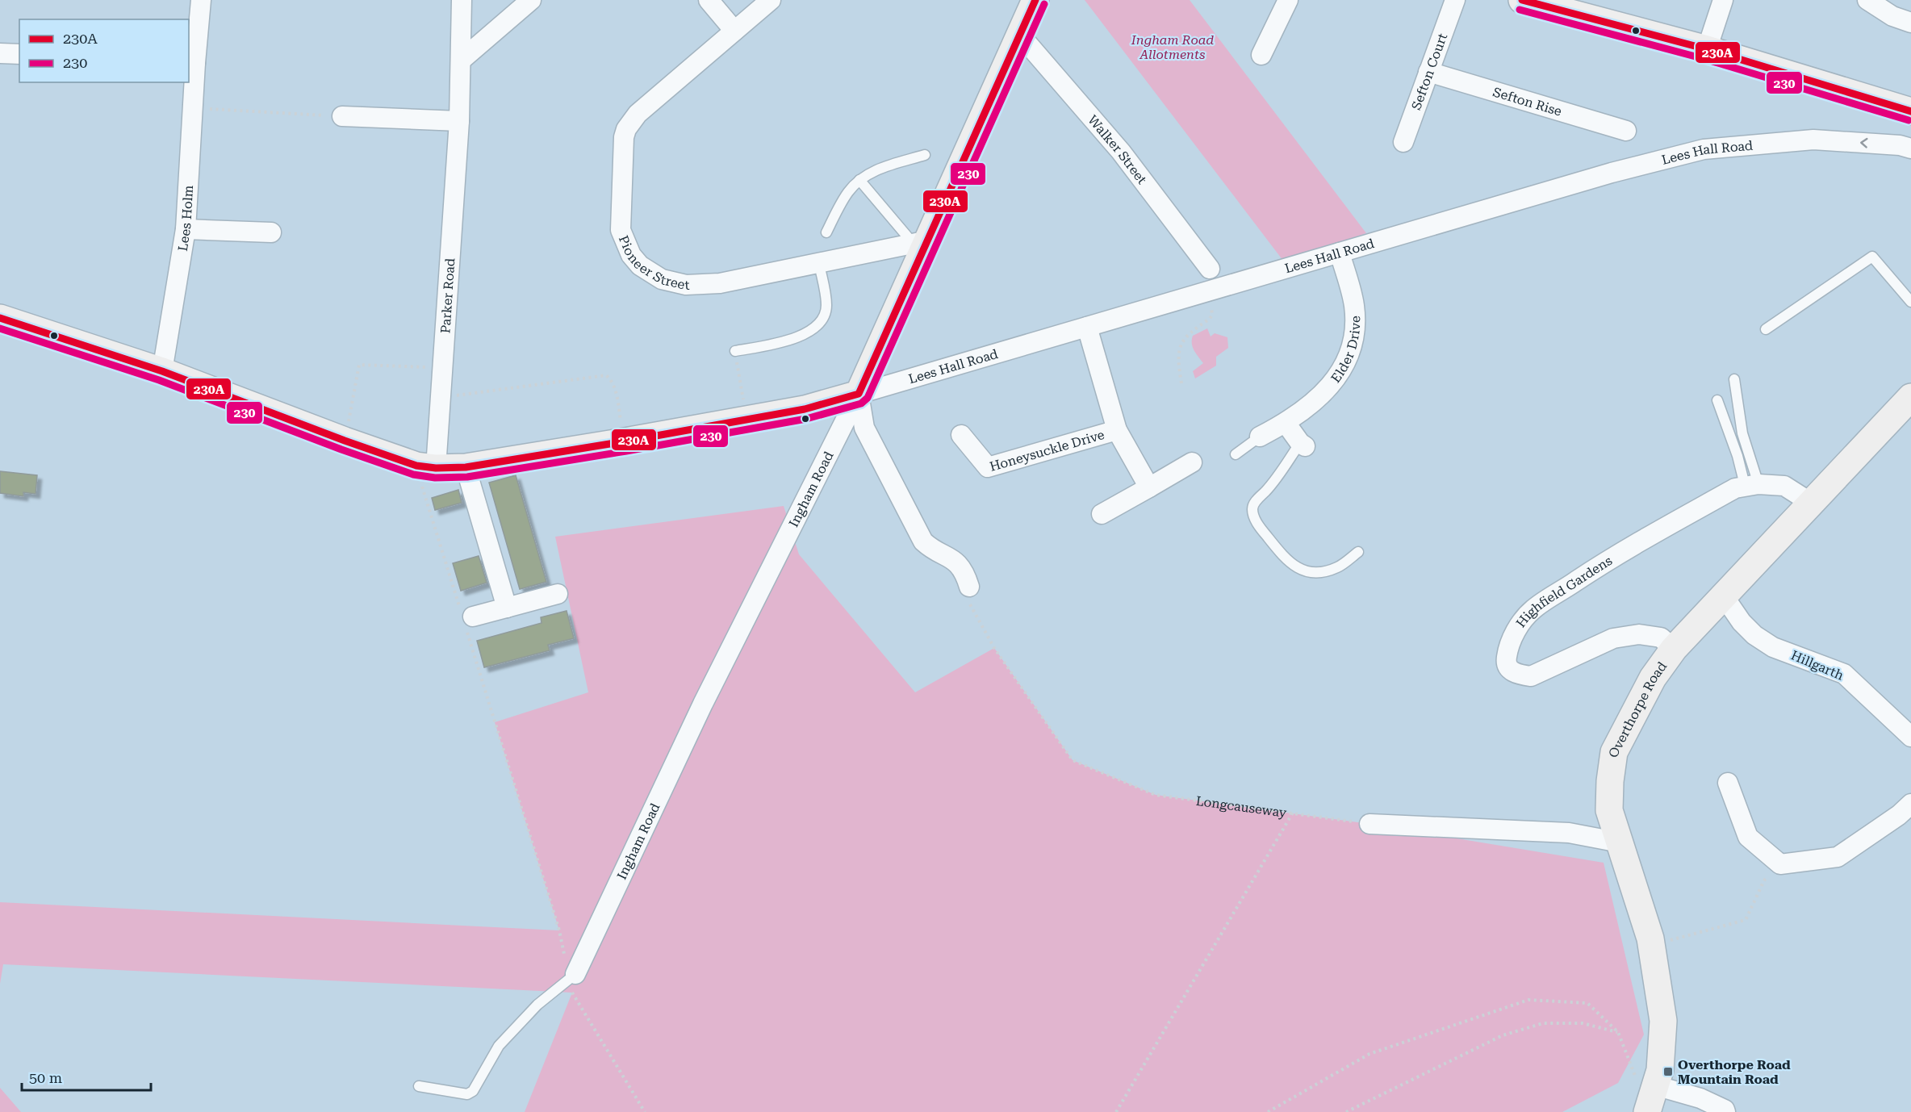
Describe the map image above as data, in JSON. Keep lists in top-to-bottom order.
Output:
{
  "streets": {
    "street": [
      "Sefton Court",
      "Sefton Rise",
      "Walker Street",
      "Lees Hall Road",
      "Lees Holm",
      "Pioneer Street",
      "Parker Road",
      "Elder Drive",
      "Honeysuckle Drive",
      "Ingham Road",
      "Highfield Gardens",
      "Hillgarth",
      "Overthorpe Road"
    ],
    "path": ["Longcauseway"]
  },
  "crossings": [
    ["Sefton Court", "Sefton Rise"],
    ["Walker Street", "Ingham Road"],
    ["Lees Hall Road", "Lees Holm"],
    ["Lees Hall Road", "Parker Road"],
    ["Lees Hall Road", "Elder Drive"],
    ["Lees Hall Road", "Honeysuckle Drive"],
    ["Lees Hall Road", "Ingham Road"],
    ["Pioneer Street", "Ingham Road"],
    ["Highfield Gardens", "Overthorpe Road"],
    ["Hillgarth", "Overthorpe Road"]
  ],
  "parks": ["Ingham Road Allotments"],
  "places": {
    "transit": ["Overthorpe Road Mountain Road"]
  },
  "lines": ["transit line 230A", "transit line 230"],
  "legend": ["230A", "230"],
  "scale_bar": "50 m"
}
